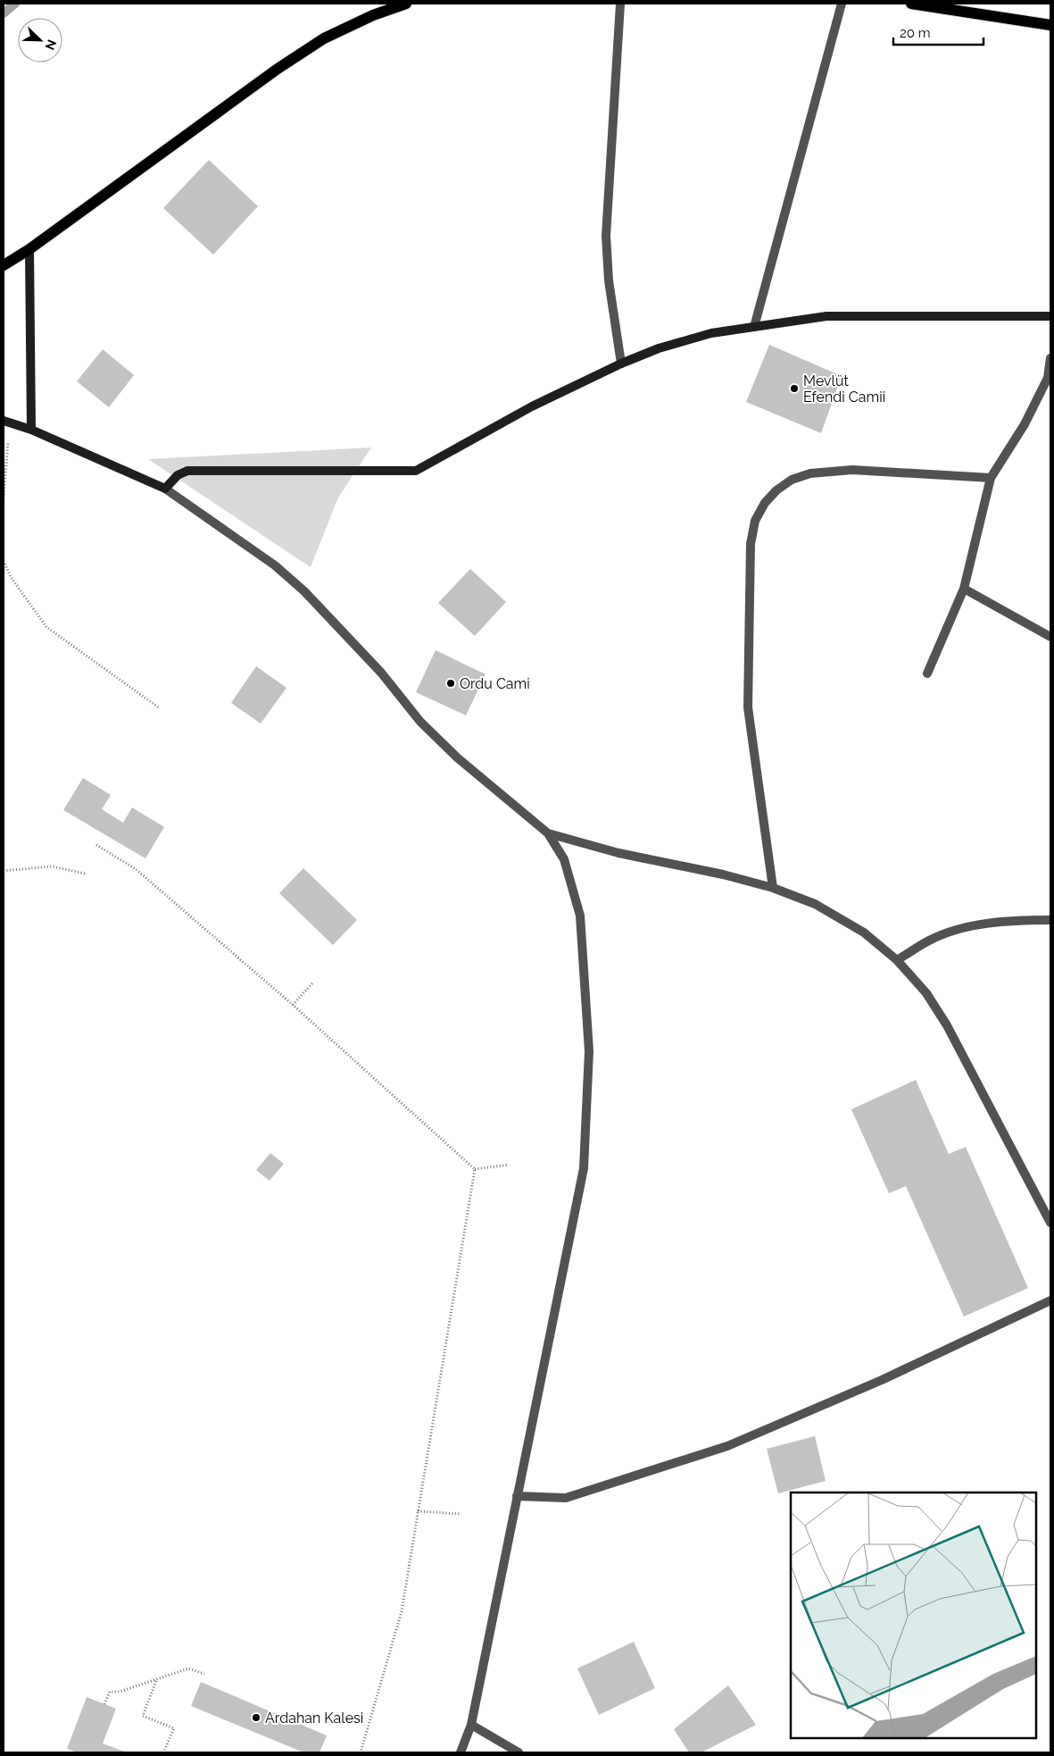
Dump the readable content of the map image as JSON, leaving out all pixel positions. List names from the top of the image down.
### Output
{
  "places": ["Mevlüt Efendi Camii", "Ordu Cami", "Ardahan Kalesi"],
  "scale_bar": "20 m",
  "north": "bottom right"
}
